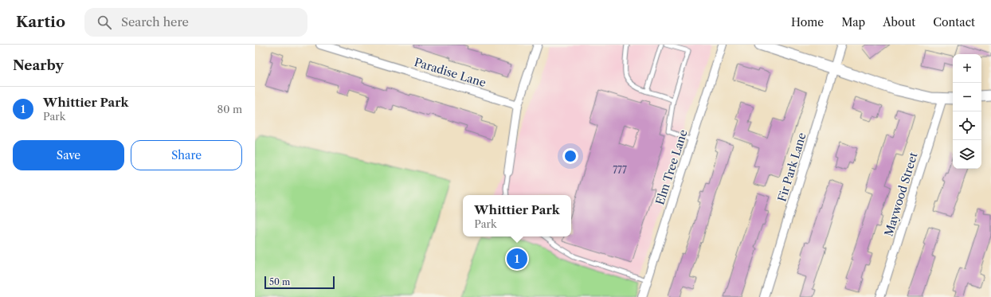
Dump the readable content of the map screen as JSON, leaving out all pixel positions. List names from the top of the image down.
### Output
{
  "streets": {
    "street": [
      "Paradise Lane",
      "Elm Tree Lane",
      "Fir Park Lane",
      "Maywood Street"
    ]
  },
  "house_numbers": ["777"],
  "scale_bar": "50 m",
  "page": {
    "header": "Kartio",
    "search": "Search here",
    "nav": [
      "Home",
      "Map",
      "About",
      "Contact"
    ],
    "heading": "Nearby",
    "map_buttons": ["+", "−"],
    "list": [
      {
        "mark": "1",
        "name": "Whittier Park",
        "note": "Park",
        "value": "80 m"
      }
    ],
    "buttons": ["Save", "Share"],
    "popup": ["Whittier Park", "Park"],
    "pins": "1",
    "scale": "50 m"
  }
}
